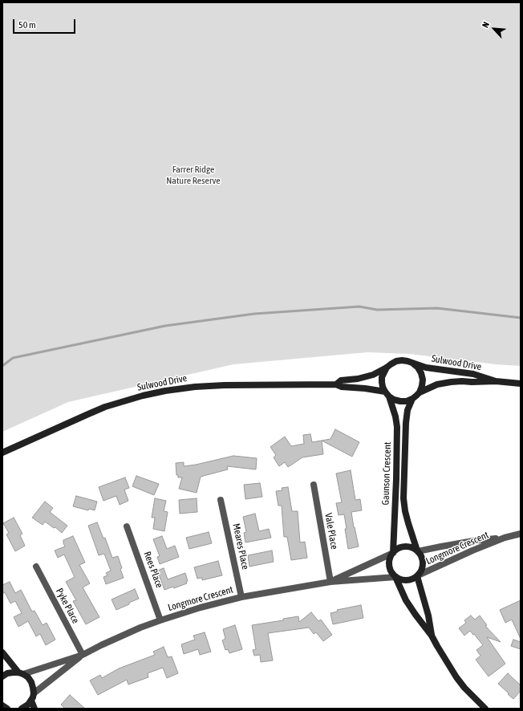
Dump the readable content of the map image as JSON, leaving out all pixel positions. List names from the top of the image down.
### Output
{
  "streets": {
    "main road": ["Sulwood Drive", "Gaunson Crescent"],
    "street": [
      "Vale Place",
      "Meares Place",
      "Longmore Crescent",
      "Rees Place",
      "Pyke Place"
    ]
  },
  "crossings": [
    ["Sulwood Drive", "Gaunson Crescent"],
    ["Gaunson Crescent", "Longmore Crescent"],
    ["Vale Place", "Longmore Crescent"],
    ["Meares Place", "Longmore Crescent"],
    ["Longmore Crescent", "Rees Place"],
    ["Longmore Crescent", "Pyke Place"]
  ],
  "parks": ["Farrer Ridge Nature Reserve"],
  "scale_bar": "50 m",
  "north": "top left"
}
